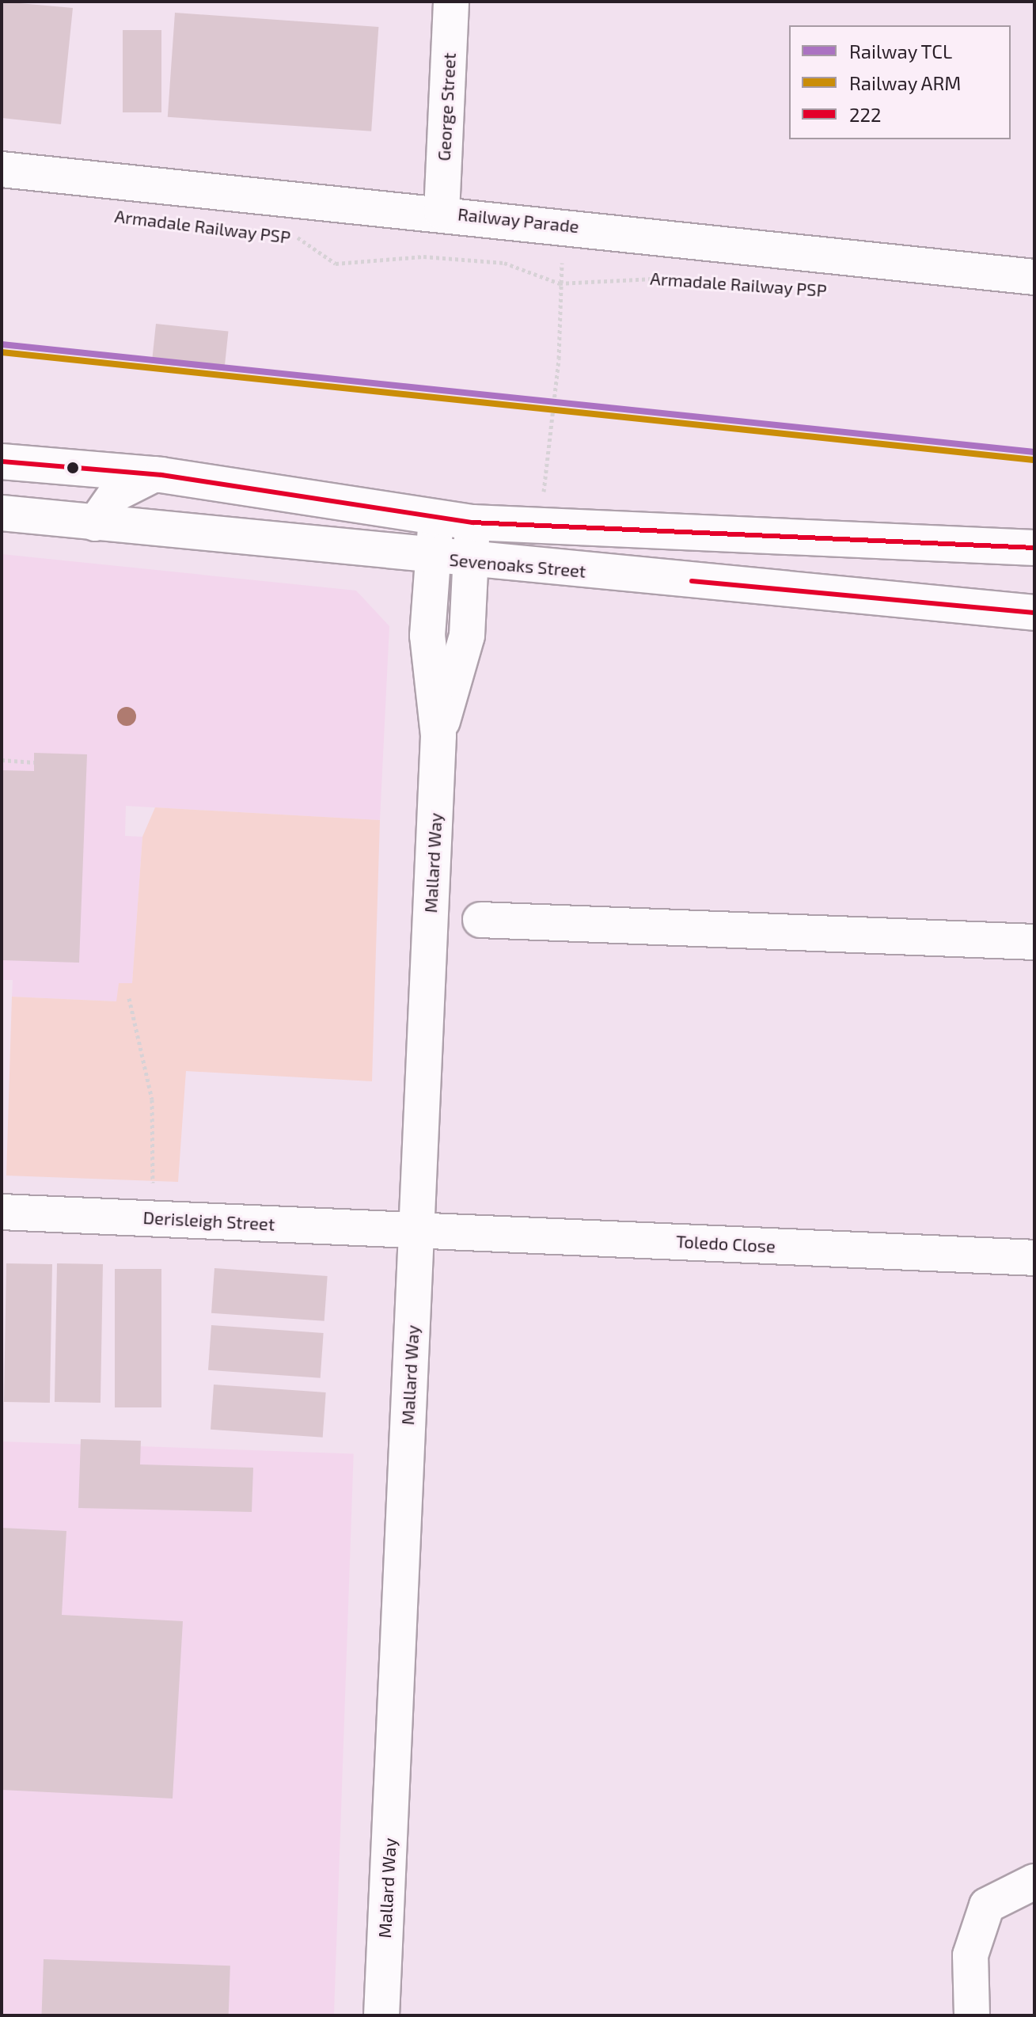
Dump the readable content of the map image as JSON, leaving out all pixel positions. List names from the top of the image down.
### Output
{
  "streets": {
    "street": [
      "George Street",
      "Railway Parade",
      "Sevenoaks Street",
      "Mallard Way",
      "Derisleigh Street",
      "Toledo Close"
    ],
    "path": ["Armadale Railway PSP"]
  },
  "crossings": [
    ["George Street", "Railway Parade"],
    ["Sevenoaks Street", "Mallard Way"],
    ["Mallard Way", "Derisleigh Street"],
    ["Mallard Way", "Toledo Close"],
    ["Derisleigh Street", "Toledo Close"]
  ],
  "lines": ["rail line TCL", "rail line ARM", "transit line 222"],
  "legend": ["Railway TCL", "Railway ARM", "222"]
}
